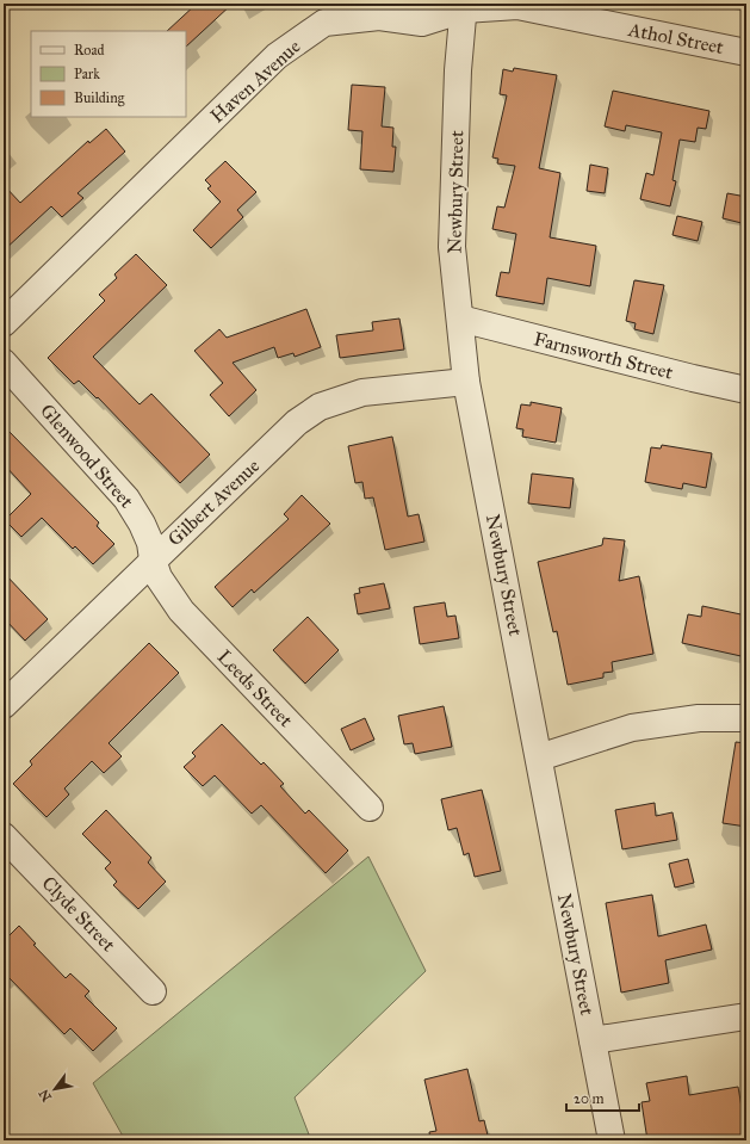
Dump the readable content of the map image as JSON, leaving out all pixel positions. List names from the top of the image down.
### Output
{
  "streets": {
    "street": [
      "Athol Street",
      "Haven Avenue",
      "Newbury Street",
      "Farnsworth Street",
      "Glenwood Street",
      "Gilbert Avenue",
      "Leeds Street",
      "Clyde Street"
    ]
  },
  "crossings": [
    ["Athol Street", "Haven Avenue"],
    ["Athol Street", "Newbury Street"],
    ["Haven Avenue", "Newbury Street"],
    ["Newbury Street", "Farnsworth Street"],
    ["Newbury Street", "Gilbert Avenue"],
    ["Glenwood Street", "Gilbert Avenue"],
    ["Glenwood Street", "Leeds Street"],
    ["Gilbert Avenue", "Leeds Street"]
  ],
  "legend": ["Road", "Park", "Building"],
  "scale_bar": "20 m",
  "north": "bottom left"
}
